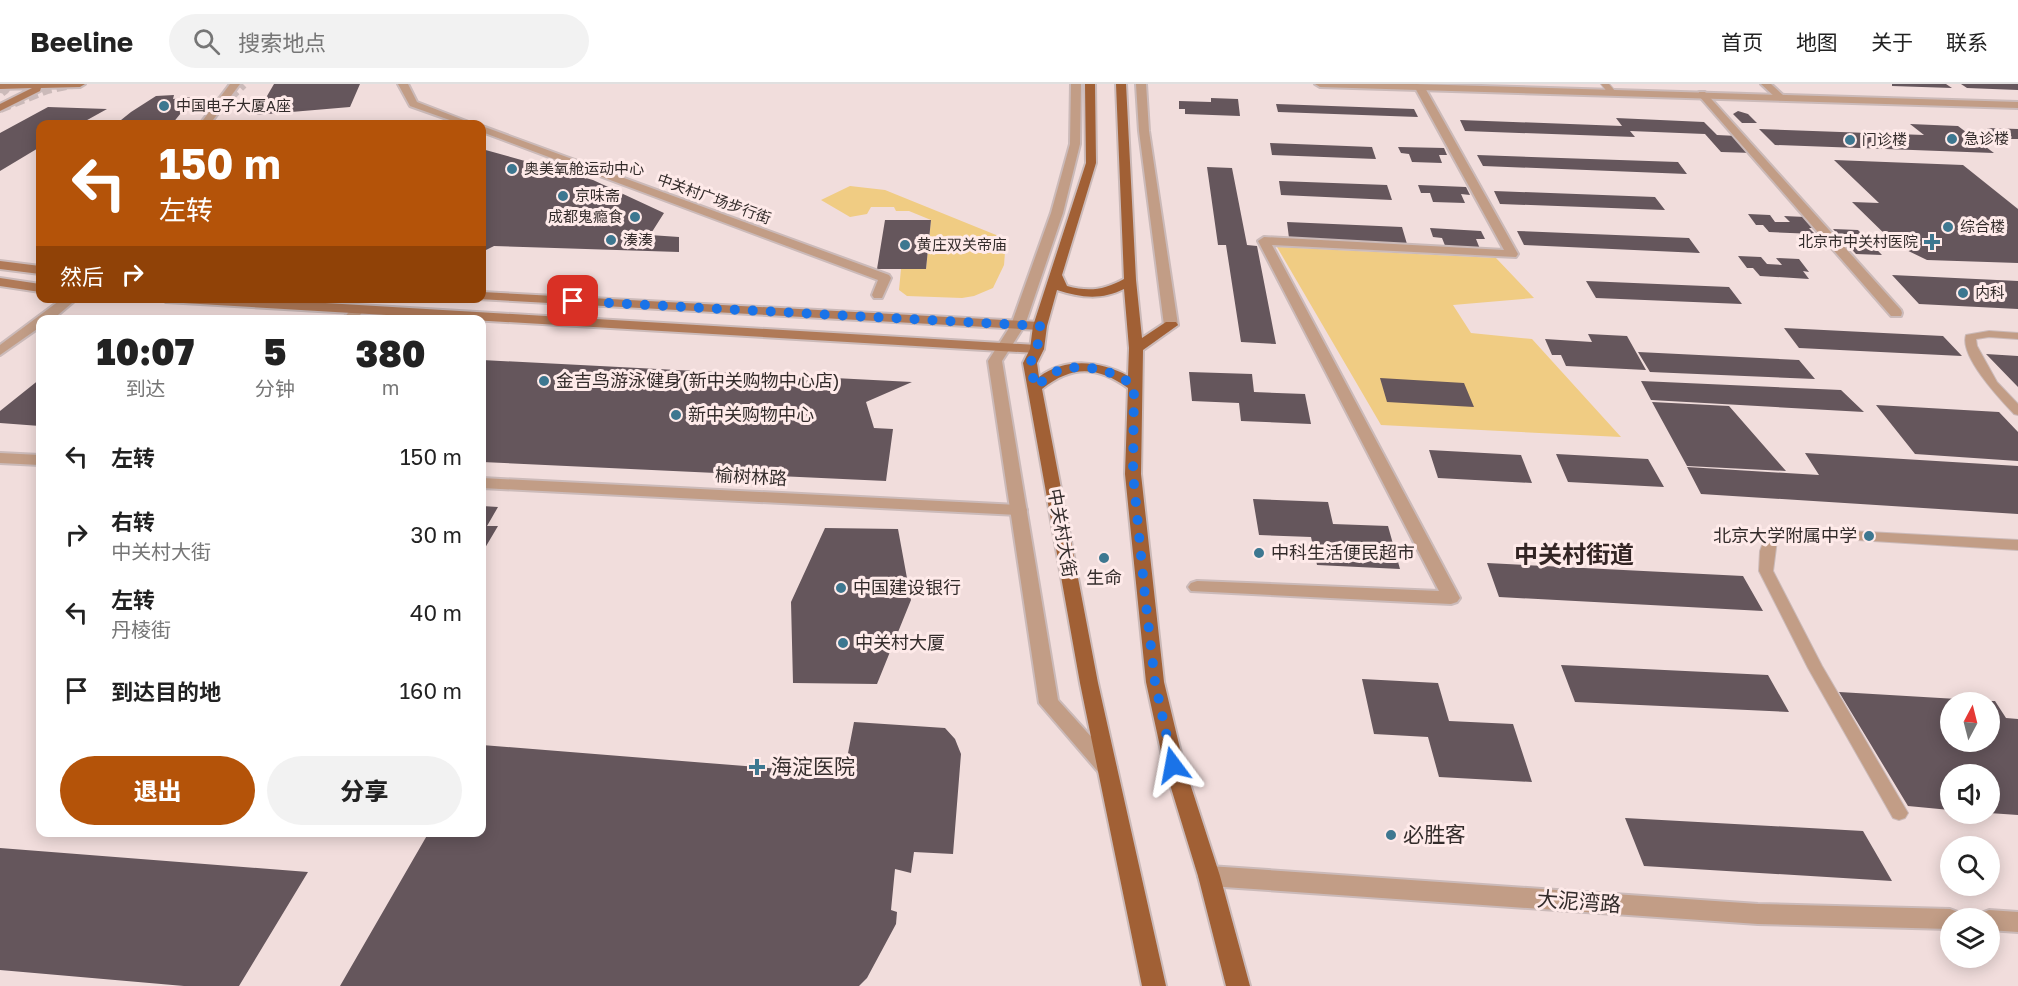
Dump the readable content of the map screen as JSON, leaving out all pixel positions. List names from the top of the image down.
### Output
{
  "streets": {
    "main road": ["中关村大街"],
    "street": ["中关村广场步行街", "榆树林路", "大泥湾路"]
  },
  "districts": ["中关村街道"],
  "places": {
    "other": [
      "中国电子大厦A座",
      "急诊楼",
      "门诊楼",
      "奥美氧舱运动中心",
      "京味斋",
      "成都鬼瘾食",
      "综合楼",
      "湊湊",
      "黄庄双关帝庙",
      "内科",
      "金吉鸟游泳健身(新中关购物中心店)",
      "新中关购物中心",
      "北京大学附属中学",
      "中科生活便民超市",
      "生命",
      "中国建设银行",
      "中关村大厦",
      "必胜客"
    ],
    "health": ["北京市中关村医院", "海淀医院"]
  },
  "north": "top",
  "page": {
    "header": "Beeline",
    "search": "搜索地点",
    "nav": [
      "首页",
      "地图",
      "关于",
      "联系"
    ],
    "turn": ["150 m", "左转"],
    "then": "然后",
    "eta": [
      "10:07",
      "到达",
      "5",
      "分钟",
      "380",
      "m"
    ],
    "list": [
      {
        "name": "左转",
        "value": "150 m"
      },
      {
        "name": "右转",
        "note": "中关村大街",
        "value": "30 m"
      },
      {
        "name": "左转",
        "note": "丹棱街",
        "value": "40 m"
      },
      {
        "name": "到达目的地",
        "value": "160 m"
      }
    ],
    "buttons": ["退出", "分享"]
  }
}
